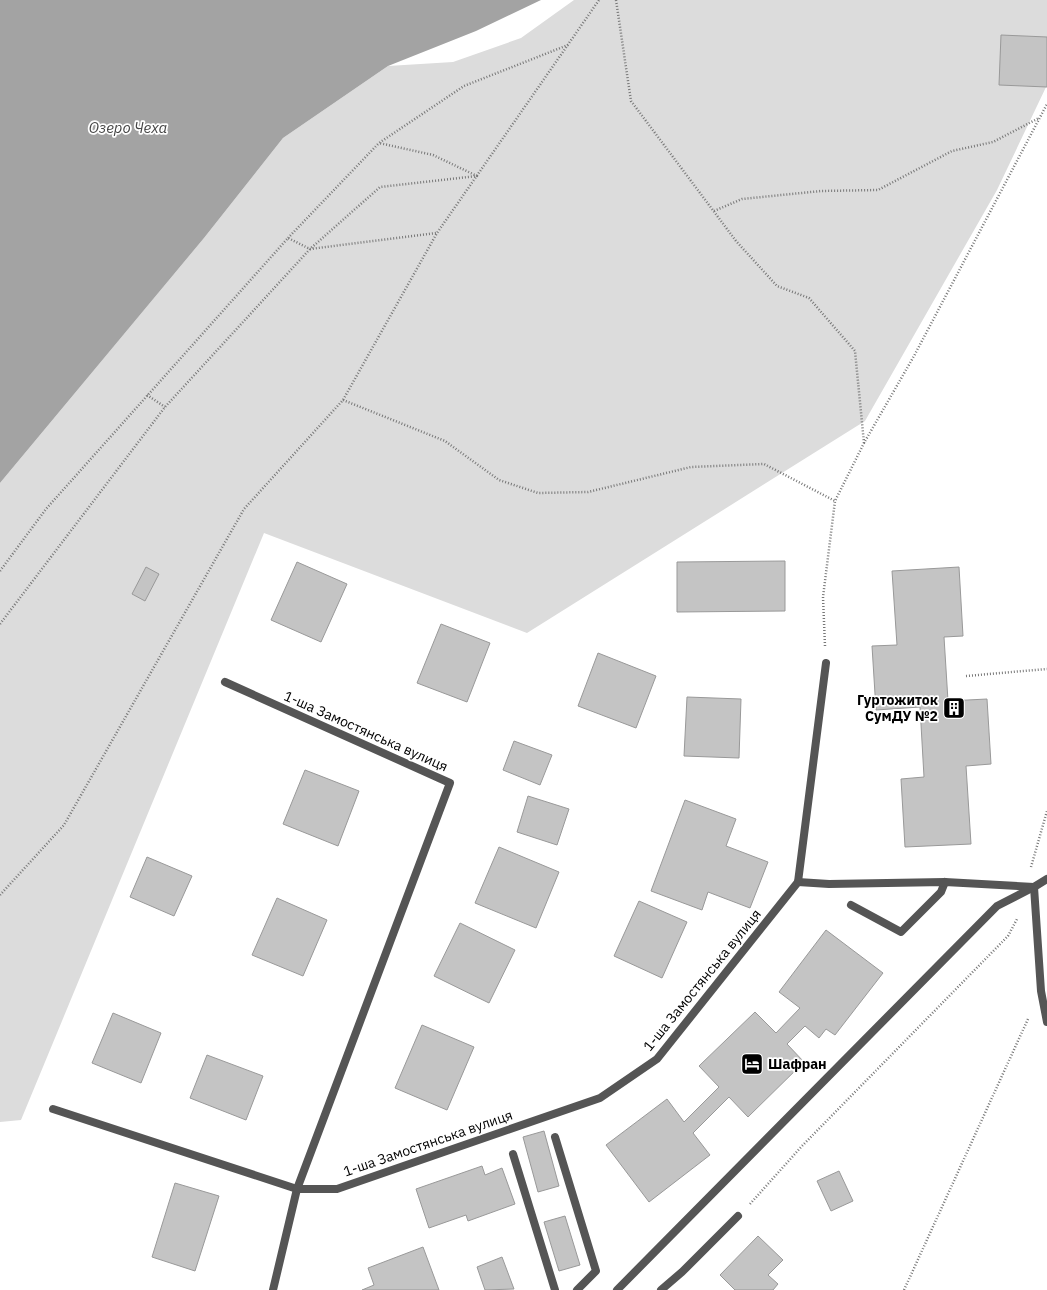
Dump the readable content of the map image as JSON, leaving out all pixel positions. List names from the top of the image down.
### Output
{
  "streets": {
    "street": ["1-ша Замостянська вулиця"]
  },
  "water": ["Озеро Чеха"],
  "places": {
    "building": ["Гуртожиток СумДУ №2"],
    "hotel": ["Шафран"]
  }
}
